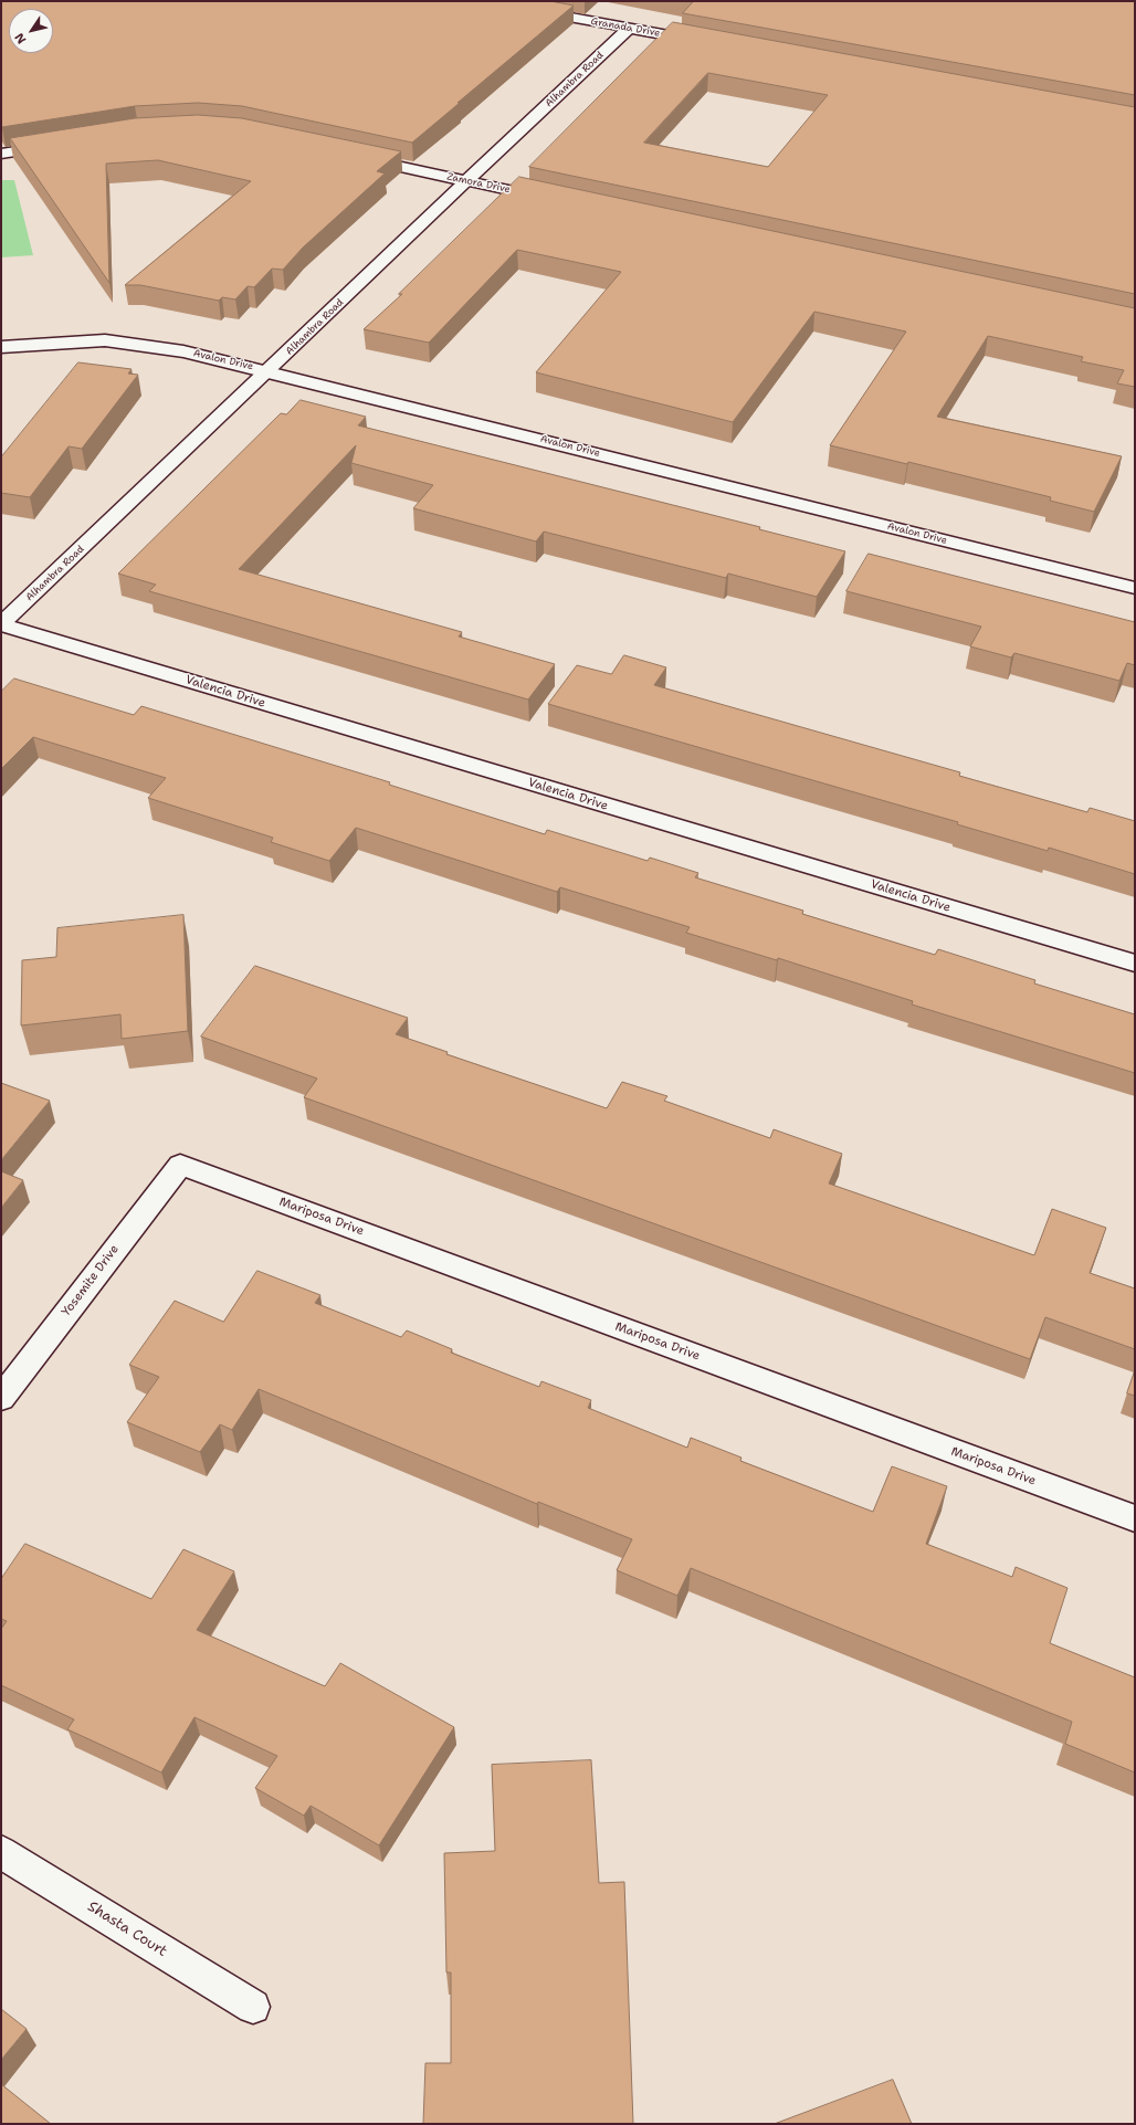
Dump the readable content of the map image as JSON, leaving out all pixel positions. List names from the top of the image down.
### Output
{
  "streets": {
    "street": [
      "Granada Drive",
      "Alhambra Road",
      "Zamora Drive",
      "Avalon Drive",
      "Valencia Drive",
      "Mariposa Drive",
      "Yosemite Drive",
      "Shasta Court"
    ]
  },
  "crossings": [
    ["Granada Drive", "Alhambra Road"],
    ["Alhambra Road", "Zamora Drive"],
    ["Alhambra Road", "Avalon Drive"],
    ["Alhambra Road", "Valencia Drive"],
    ["Mariposa Drive", "Yosemite Drive"]
  ],
  "north": "bottom left"
}
